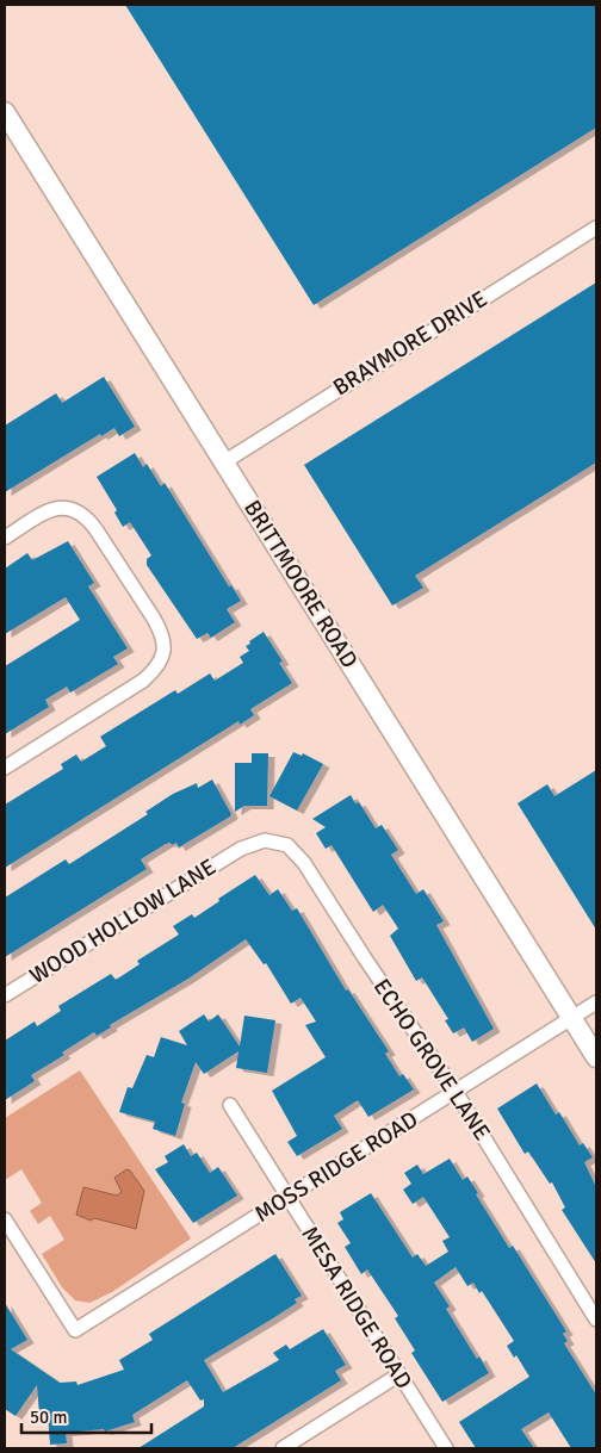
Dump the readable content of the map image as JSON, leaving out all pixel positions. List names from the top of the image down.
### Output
{
  "streets": {
    "main road": ["BRITTMOORE ROAD"],
    "street": [
      "BRAYMORE DRIVE",
      "WOOD HOLLOW LANE",
      "ECHO GROVE LANE",
      "MOSS RIDGE ROAD",
      "MESA RIDGE ROAD"
    ]
  },
  "crossings": [
    ["BRAYMORE DRIVE", "BRITTMOORE ROAD"],
    ["BRITTMOORE ROAD", "MOSS RIDGE ROAD"],
    ["WOOD HOLLOW LANE", "ECHO GROVE LANE"],
    ["ECHO GROVE LANE", "MOSS RIDGE ROAD"],
    ["MOSS RIDGE ROAD", "MESA RIDGE ROAD"]
  ],
  "scale_bar": "50 m"
}
